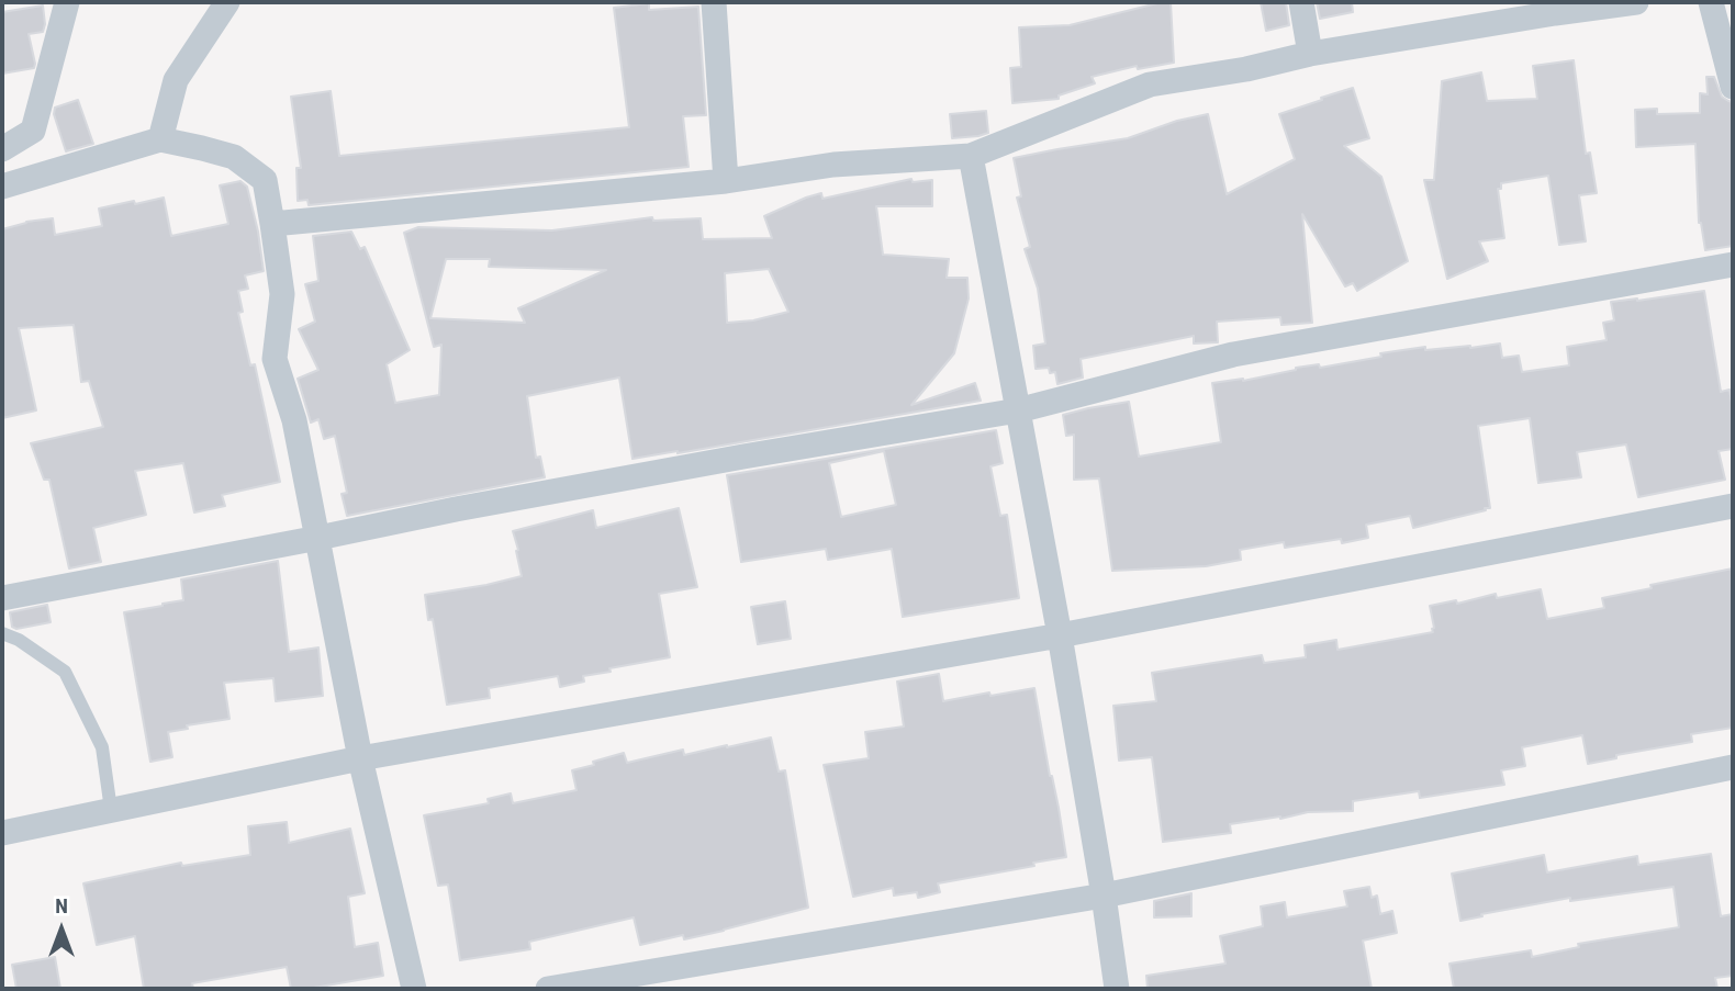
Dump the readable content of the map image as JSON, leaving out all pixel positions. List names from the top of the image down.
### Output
{
  "north": "top"
}
